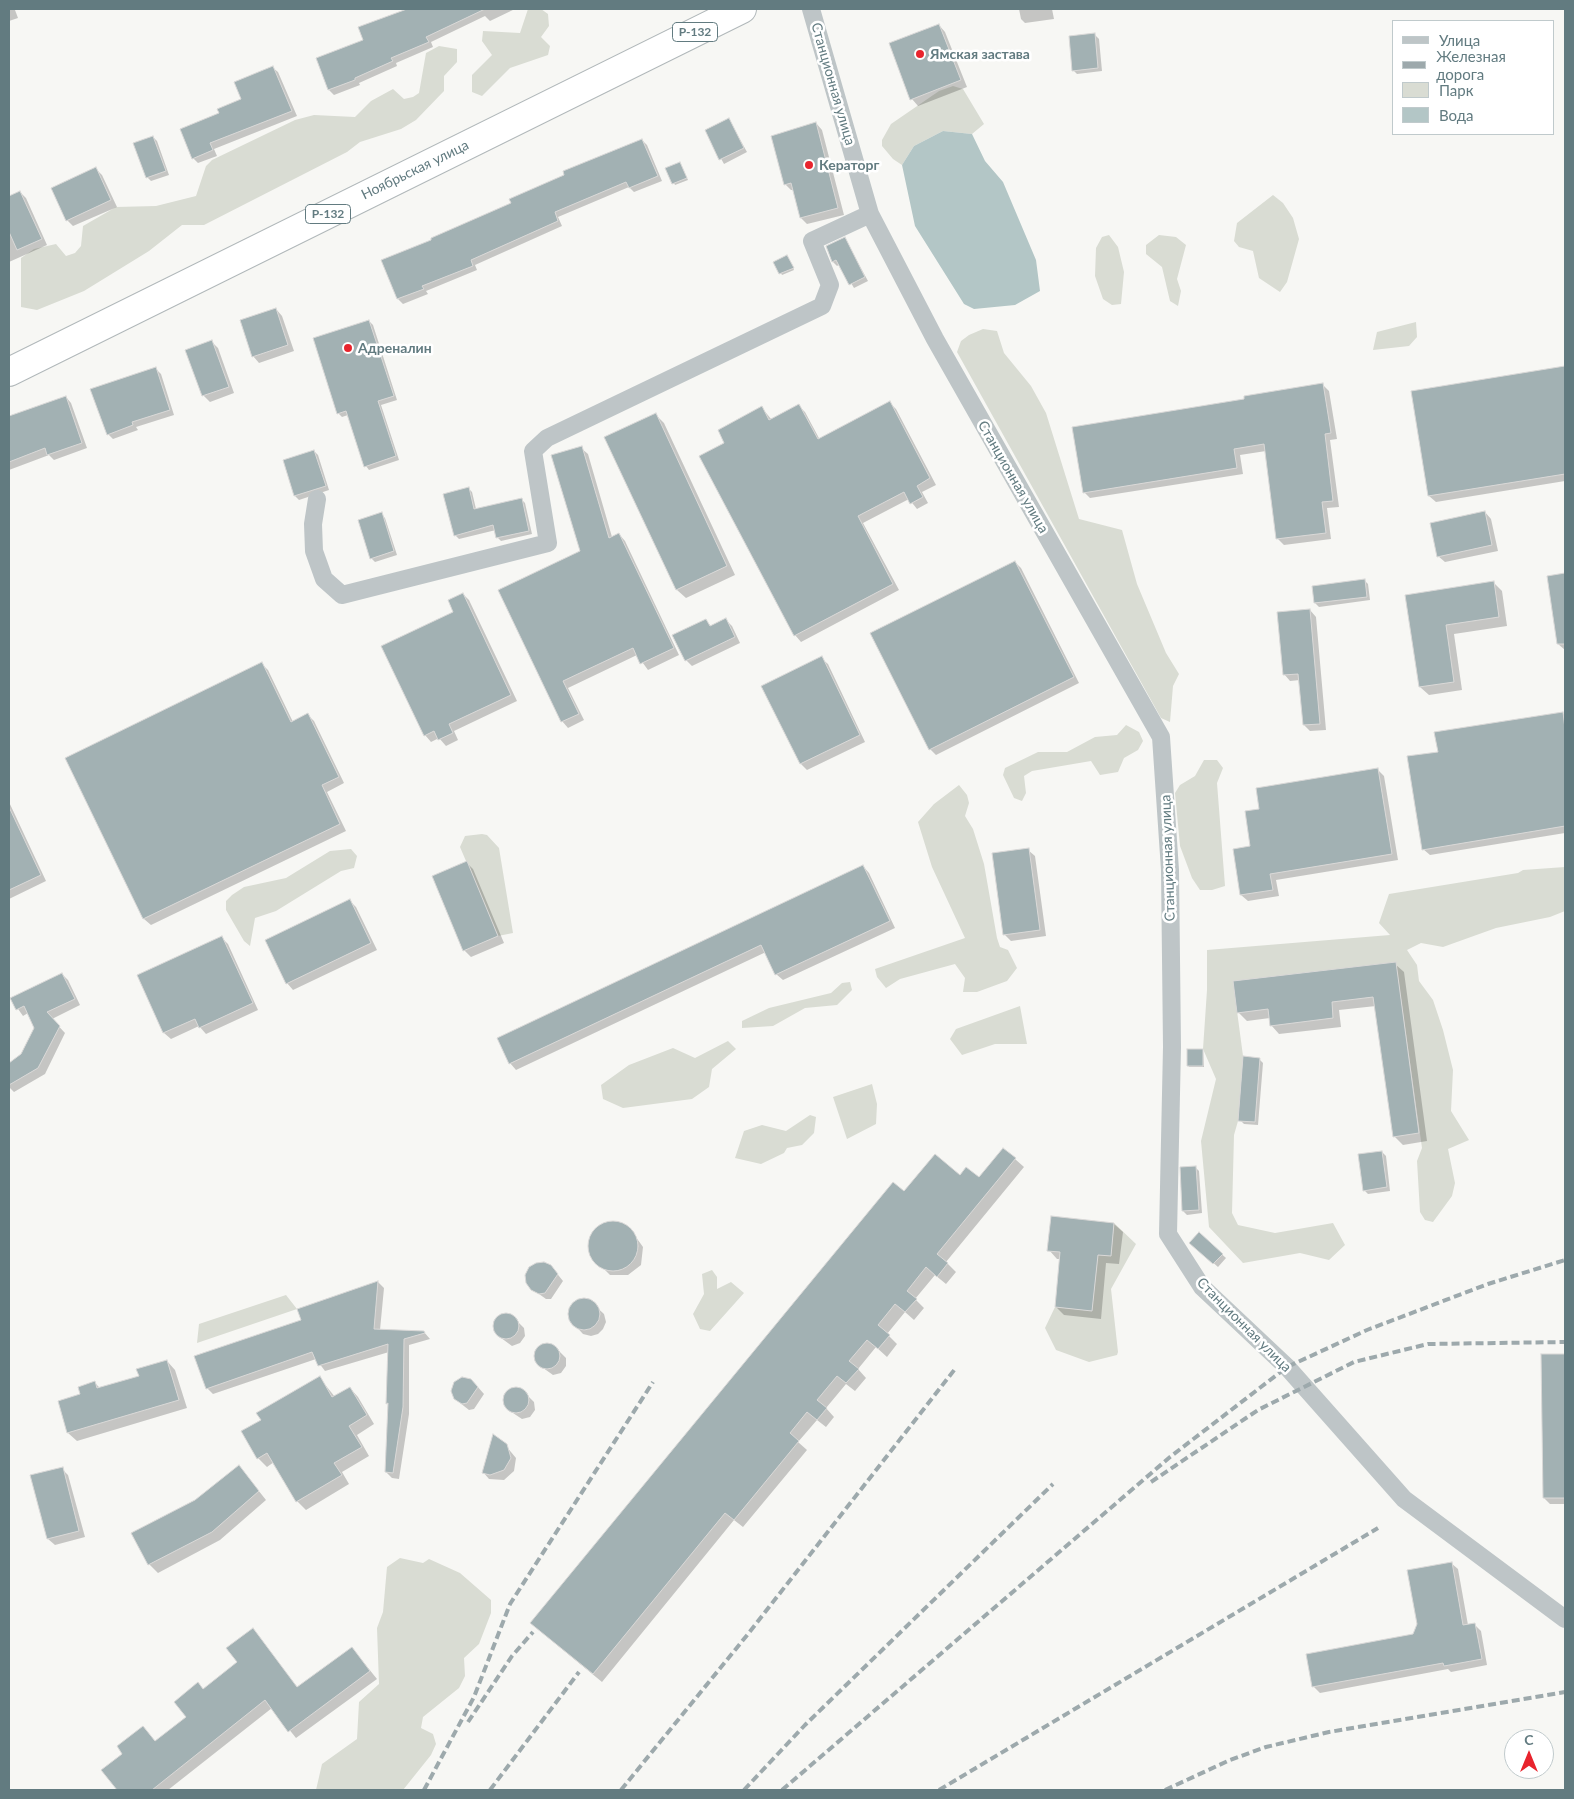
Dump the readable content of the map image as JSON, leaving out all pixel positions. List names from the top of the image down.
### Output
{
  "streets": {
    "highway": ["Р-132", "Ноябрьская улица"],
    "street": ["Станционная улица"]
  },
  "places": ["Ямская застава", "Кераторг", "Адреналин"],
  "legend": [
    "Улица",
    "Железная дорога",
    "Парк",
    "Вода"
  ],
  "north": "top"
}
